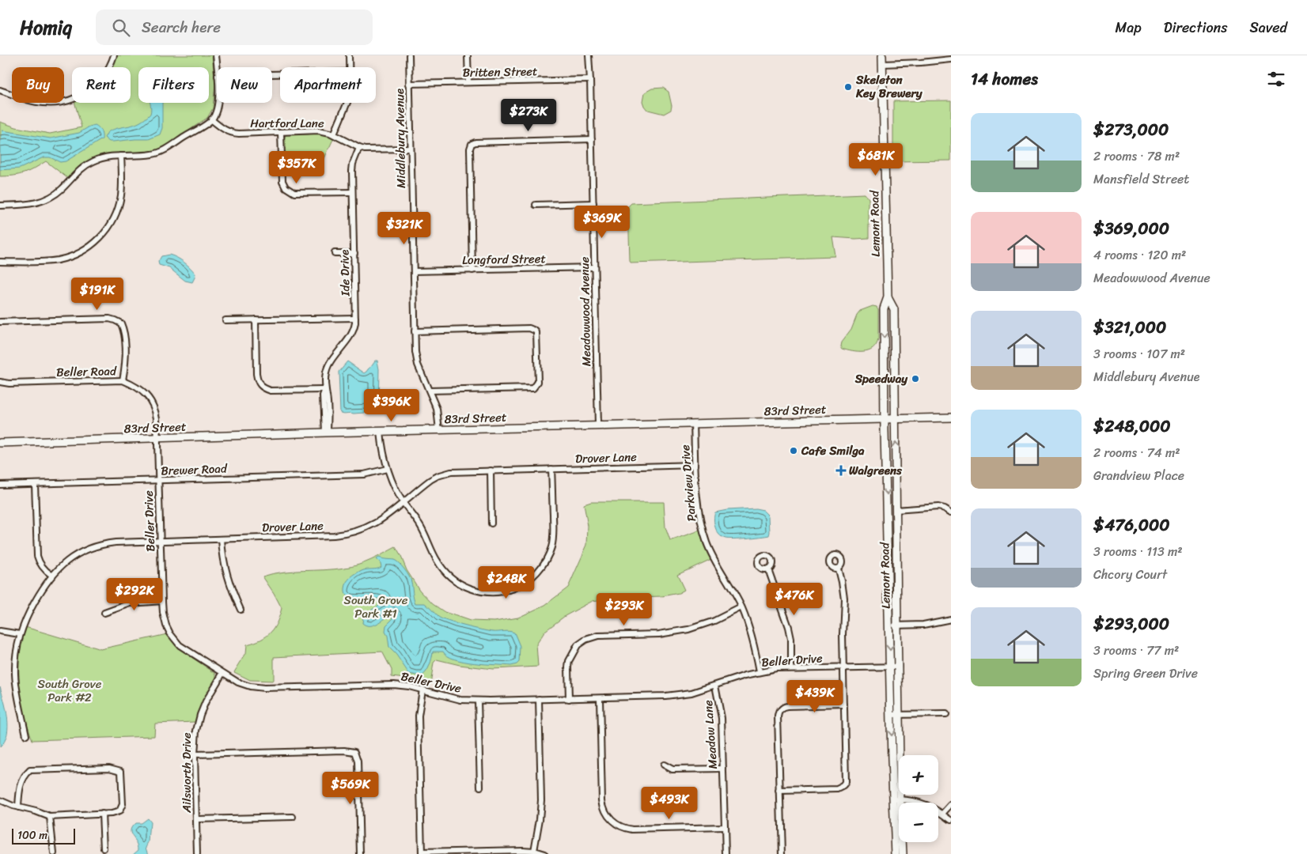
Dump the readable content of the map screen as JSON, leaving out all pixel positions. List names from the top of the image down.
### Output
{
  "streets": {
    "main road": ["Lemont Road", "83rd Street"],
    "street": [
      "Britten Street",
      "Hartford Lane",
      "Middlebury Avenue",
      "Longford Street",
      "Ide Drive",
      "Meadowwood Avenue",
      "Beller Road",
      "Drover Lane",
      "Brewer Road",
      "Parkview Drive",
      "Beller Drive",
      "Meadow Lane",
      "Ailsworth Drive"
    ]
  },
  "crossings": [
    ["Britten Street", "Middlebury Avenue"],
    ["Britten Street", "Meadowwood Avenue"],
    ["Hartford Lane", "Middlebury Avenue"],
    ["Hartford Lane", "Ide Drive"],
    ["Middlebury Avenue", "Longford Street"],
    ["Middlebury Avenue", "83rd Street"],
    ["Lemont Road", "83rd Street"],
    ["Lemont Road", "Beller Drive"],
    ["Longford Street", "Meadowwood Avenue"],
    ["Ide Drive", "83rd Street"],
    ["Meadowwood Avenue", "83rd Street"],
    ["Beller Road", "83rd Street"],
    ["Beller Road", "Beller Drive"],
    ["83rd Street", "Parkview Drive"],
    ["83rd Street", "Beller Drive"],
    ["Drover Lane", "Parkview Drive"],
    ["Drover Lane", "Beller Drive"],
    ["Brewer Road", "Beller Drive"],
    ["Parkview Drive", "Beller Drive"],
    ["Beller Drive", "Meadow Lane"],
    ["Beller Drive", "Ailsworth Drive"]
  ],
  "parks": ["South Grove Park #1", "South Grove Park #2"],
  "places": {
    "other": ["Skeleton Key Brewery", "Speedway", "Cafe Smilga"],
    "health": ["Walgreens"]
  },
  "scale_bar": "100 m",
  "page": {
    "header": "Homiq",
    "search": "Search here",
    "nav": ["Map", "Directions", "Saved"],
    "heading": "14 homes",
    "chip": [
      "Buy",
      "Rent",
      "Filters",
      "New",
      "Apartment"
    ],
    "price": [
      "$273K",
      "$681K",
      "$357K",
      "$369K",
      "$321K",
      "$191K",
      "$396K",
      "$248K",
      "$292K",
      "$476K",
      "$293K",
      "$439K",
      "$569K",
      "$493K"
    ],
    "list": [
      {
        "name": "$273,000",
        "note": "2 rooms · 78 m² · Mansfield Street"
      },
      {
        "name": "$369,000",
        "note": "4 rooms · 120 m² · Meadowwood Avenue"
      },
      {
        "name": "$321,000",
        "note": "3 rooms · 107 m² · Middlebury Avenue"
      },
      {
        "name": "$248,000",
        "note": "2 rooms · 74 m² · Grandview Place"
      },
      {
        "name": "$476,000",
        "note": "3 rooms · 113 m² · Chcory Court"
      },
      {
        "name": "$293,000",
        "note": "3 rooms · 77 m² · Spring Green Drive"
      }
    ],
    "map_buttons": ["+", "−"],
    "scale": "100 m"
  }
}
